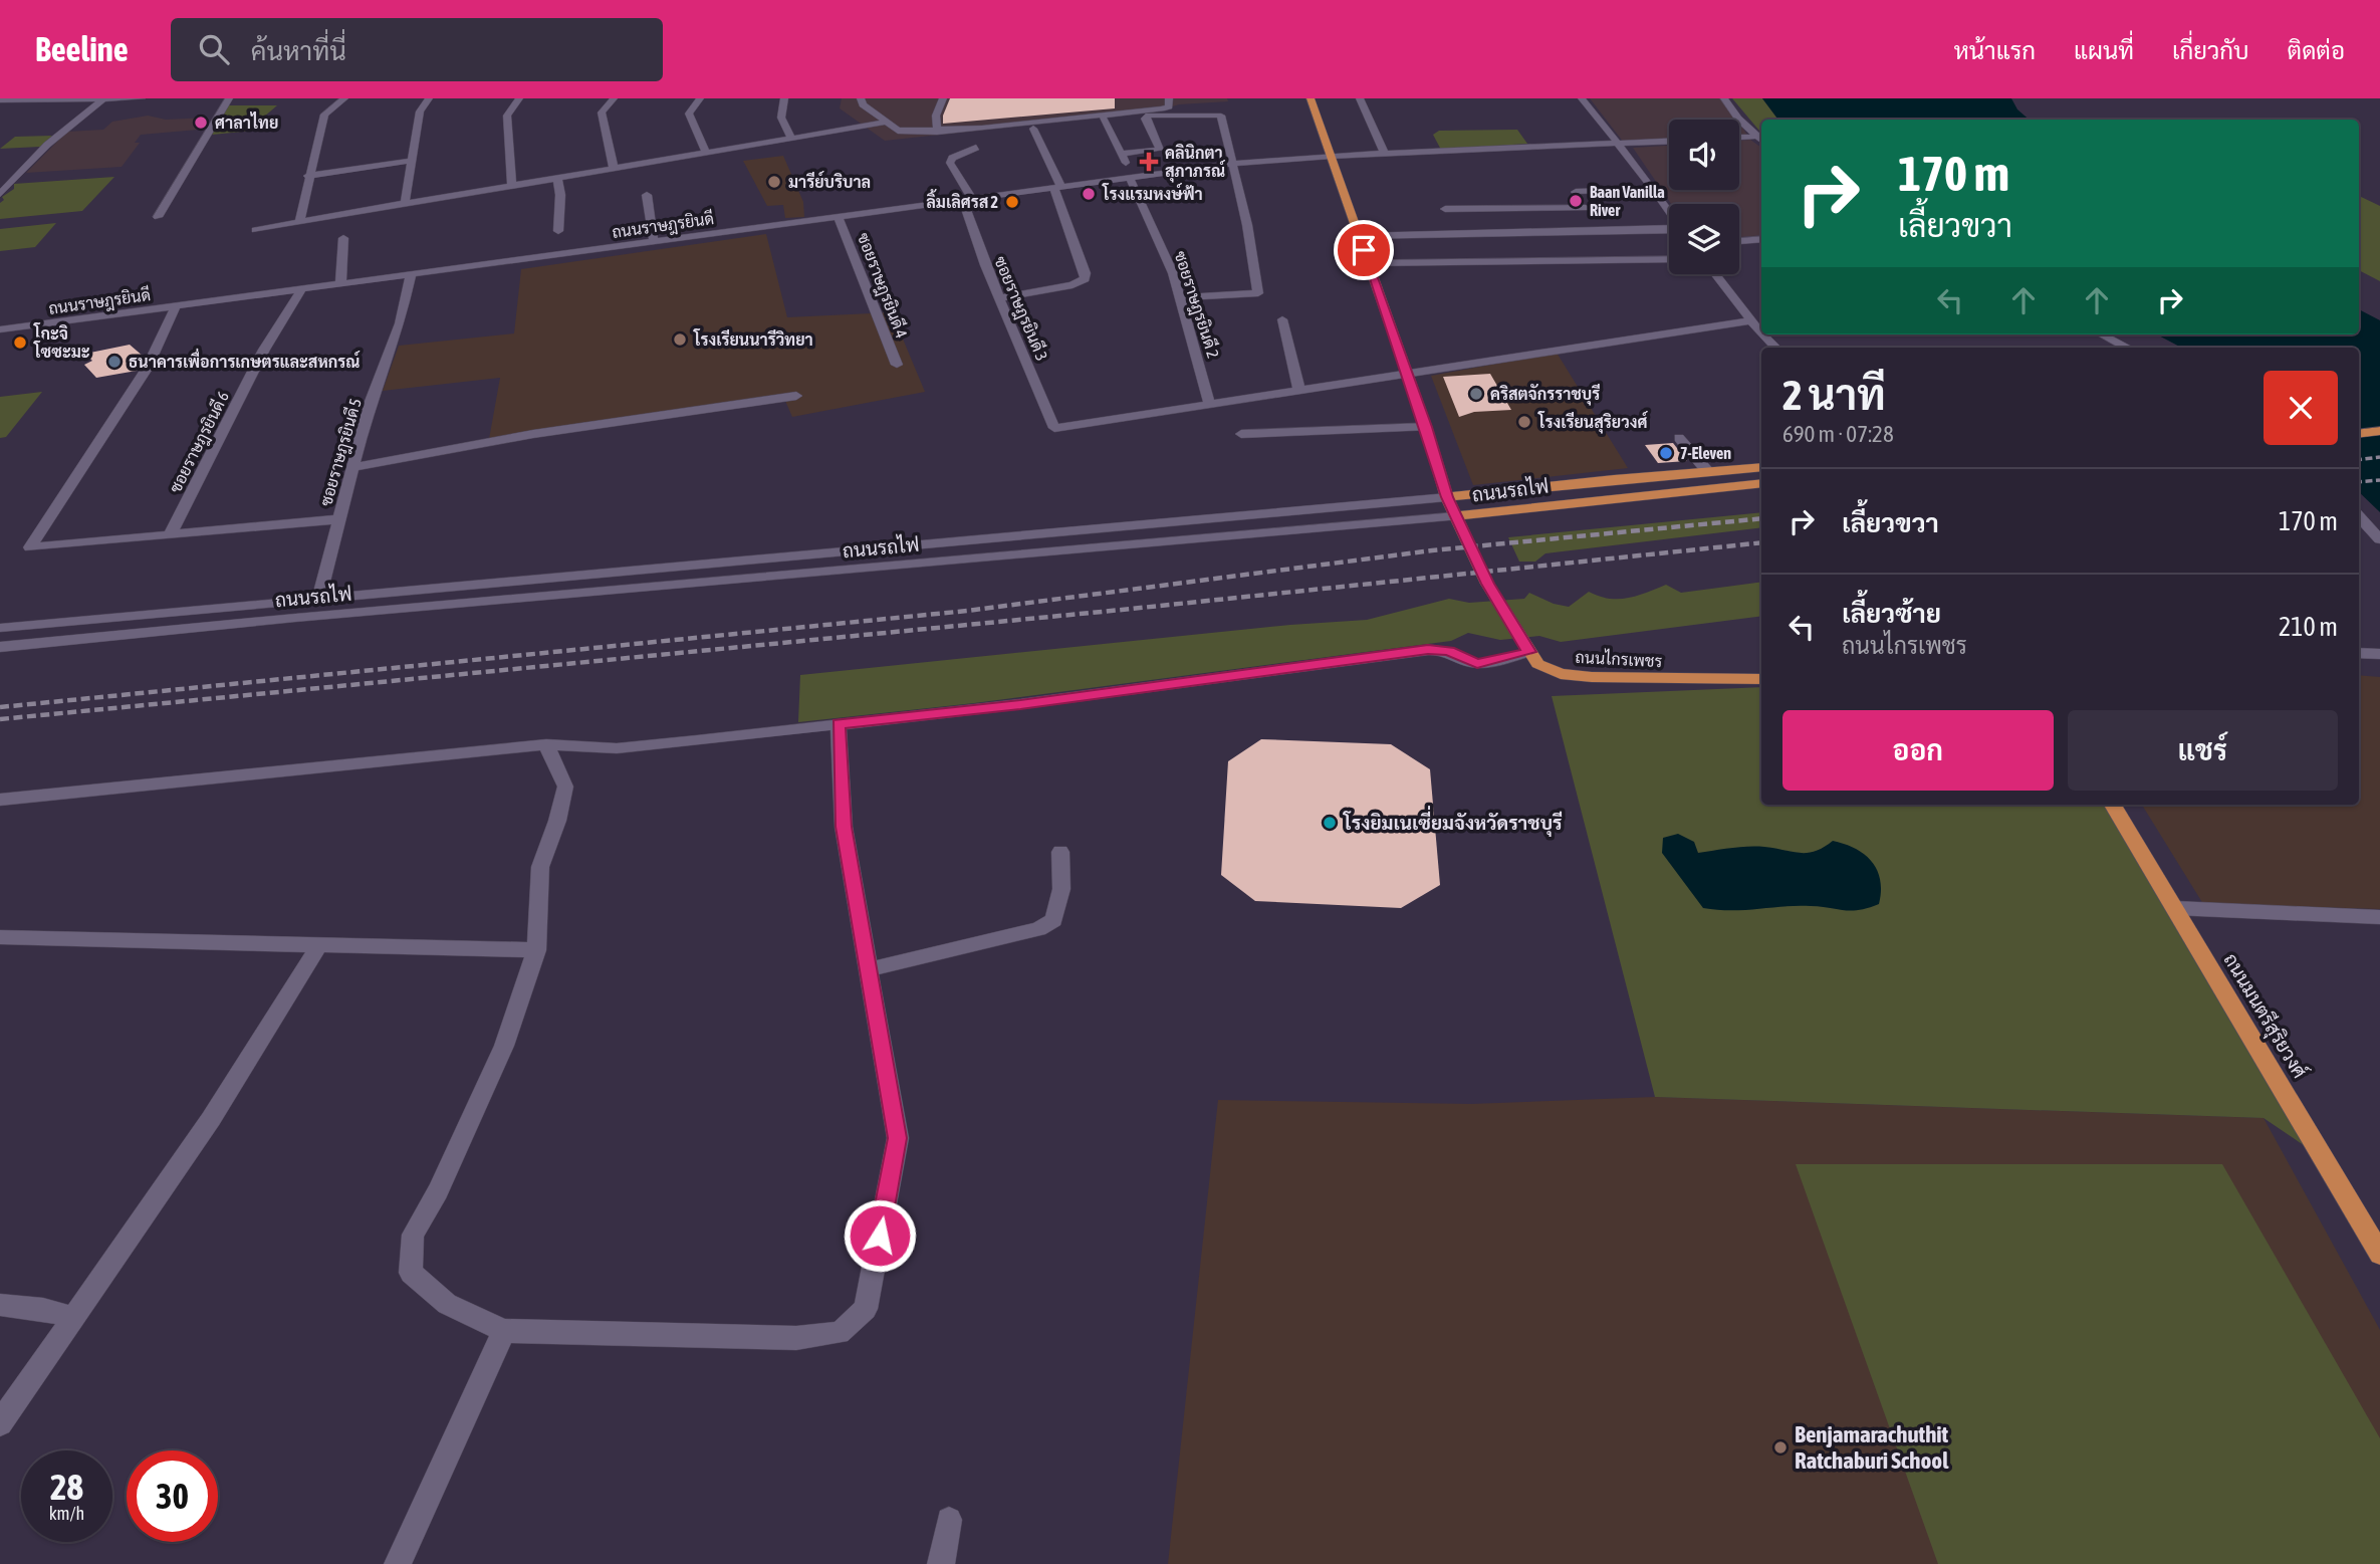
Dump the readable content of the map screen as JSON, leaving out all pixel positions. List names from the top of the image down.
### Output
{
  "streets": {
    "main road": ["ถนนรถไฟ", "ถนนไกรเพชร", "ถนนมนตรีสุริยวงศ์"],
    "street": [
      "ถนนราษฎรยินดี",
      "ซอยราษฎรยินดี 4",
      "ซอยราษฎรยินดี 2",
      "ซอยราษฎรยินดี 3",
      "ซอยราษฎรยินดี 6",
      "ซอยราษฎรยินดี 5"
    ]
  },
  "crossings": [
    ["ถนนราษฎรยินดี", "ซอยราษฎรยินดี 4"],
    ["ถนนราษฎรยินดี", "ซอยราษฎรยินดี 2"],
    ["ถนนราษฎรยินดี", "ซอยราษฎรยินดี 3"],
    ["ถนนราษฎรยินดี", "ซอยราษฎรยินดี 6"],
    ["ถนนราษฎรยินดี", "ซอยราษฎรยินดี 5"],
    ["ถนนราษฎรยินดี", "ถนนไกรเพชร"],
    ["ซอยราษฎรยินดี 2", "ซอยราษฎรยินดี 3"],
    ["ซอยราษฎรยินดี 5", "ถนนรถไฟ"],
    ["ถนนรถไฟ", "ถนนไกรเพชร"]
  ],
  "places": {
    "other": [
      "ศาลาไทย",
      "มารีย์บริบาล",
      "โรงแรมหงษ์ฟ้า",
      "Baan Vanilla River",
      "ลิ้มเลิศรส 2",
      "โรงเรียนนารีวิทยา",
      "โกะจิ โซซะมะ",
      "ธนาคารเพื่อการเกษตรและสหกรณ์",
      "คริสตจักรราชบุรี",
      "โรงเรียนสุริยวงศ์",
      "7-Eleven",
      "โรงยิมเนเซี่ยมจังหวัดราชบุรี",
      "Benjamarachuthit Ratchaburi School"
    ],
    "health": ["คลินิกตา สุภาภรณ์"]
  },
  "page": {
    "header": "Beeline",
    "search": "ค้นหาที่นี่",
    "nav": [
      "หน้าแรก",
      "แผนที่",
      "เกี่ยวกับ",
      "ติดต่อ"
    ],
    "turn": ["170 m", "เลี้ยวขวา"],
    "heading": ["2 นาที", "690 m · 07:28"],
    "list": [
      {
        "name": "เลี้ยวขวา",
        "value": "170 m"
      },
      {
        "name": "เลี้ยวซ้าย",
        "note": "ถนนไกรเพชร",
        "value": "210 m"
      }
    ],
    "buttons": ["ออก", "แชร์"],
    "speed": "28 km/h",
    "limit": "30"
  }
}
